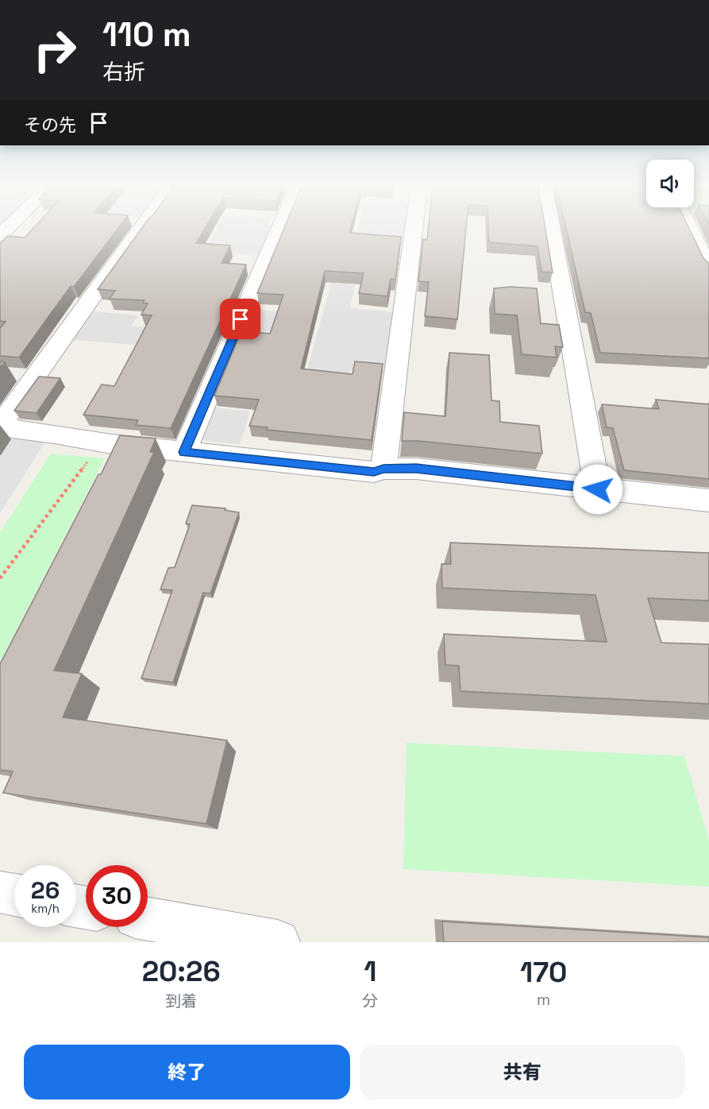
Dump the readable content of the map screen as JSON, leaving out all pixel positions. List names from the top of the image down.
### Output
{
  "page": {
    "turn": ["110 m", "右折"],
    "then": "その先",
    "speed": "26 km/h",
    "limit": "30",
    "eta": [
      "20:26",
      "到着",
      "1",
      "分",
      "170",
      "m"
    ],
    "buttons": ["終了", "共有"]
  }
}
